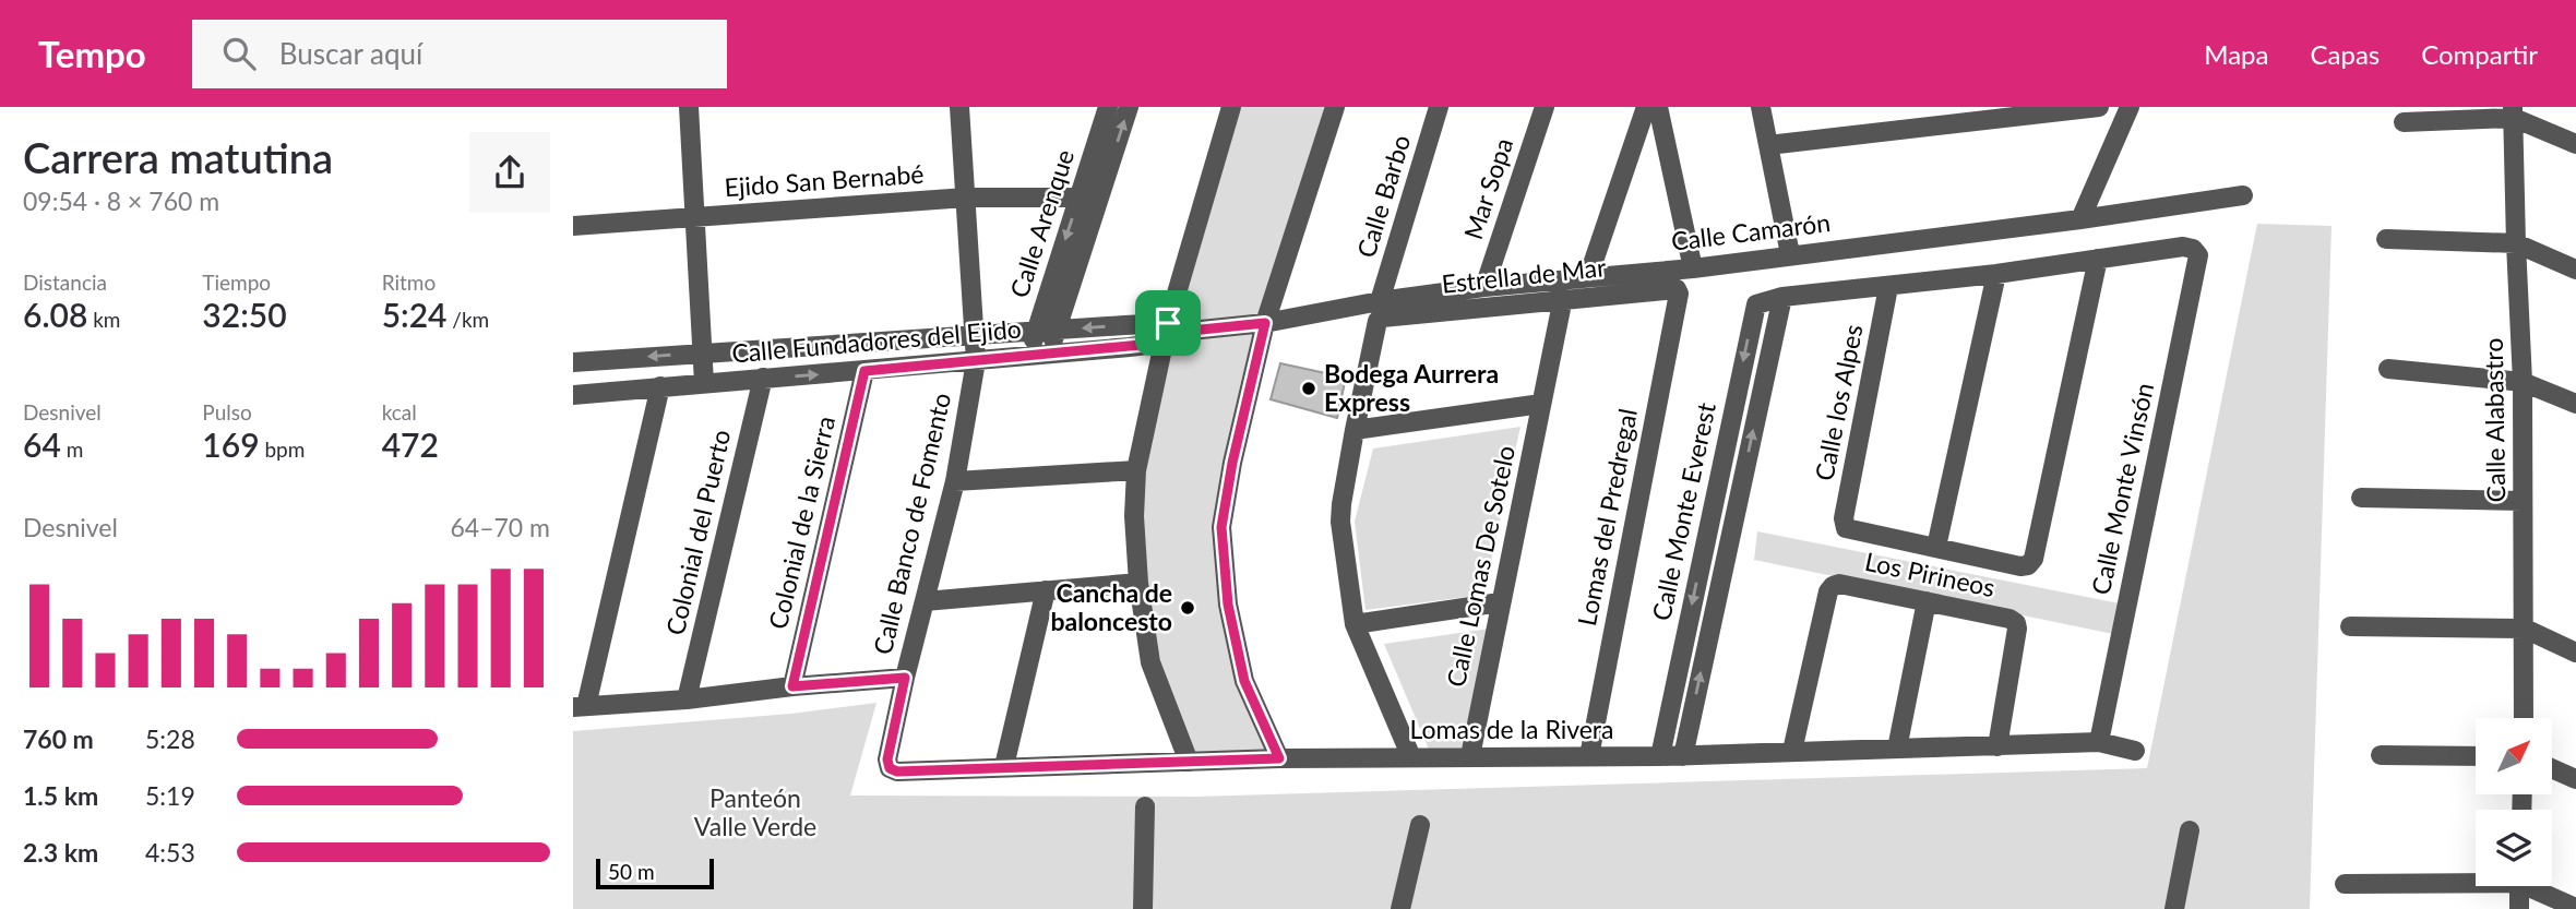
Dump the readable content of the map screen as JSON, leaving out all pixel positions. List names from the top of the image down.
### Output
{
  "streets": {
    "street": [
      "Ejido San Bernabé",
      "Mar Sopa",
      "Calle Barbo",
      "Calle Arenque",
      "Calle Camarón",
      "Estrella de Mar",
      "Calle Fundadores del Ejido",
      "Calle los Alpes",
      "Calle Alabastro",
      "Calle Monte Vinsón",
      "Calle Monte Everest",
      "Lomas del Predregal",
      "Colonial de la Sierra",
      "Calle Banco de Fomento",
      "Colonial del Puerto",
      "Calle Lomas De Sotelo",
      "Los Pirineos",
      "Lomas de la Rivera"
    ]
  },
  "crossings": [
    ["Ejido San Bernabé", "Calle Arenque"],
    ["Ejido San Bernabé", "Calle Banco de Fomento"],
    ["Mar Sopa", "Calle Camarón"],
    ["Calle Barbo", "Calle Camarón"],
    ["Calle Barbo", "Estrella de Mar"],
    ["Calle Barbo", "Lomas de la Rivera"],
    ["Calle Arenque", "Calle Fundadores del Ejido"],
    ["Calle Camarón", "Estrella de Mar"],
    ["Calle Camarón", "Calle Fundadores del Ejido"],
    ["Estrella de Mar", "Lomas del Predregal"],
    ["Estrella de Mar", "Calle Lomas De Sotelo"],
    ["Calle Fundadores del Ejido", "Colonial de la Sierra"],
    ["Calle Fundadores del Ejido", "Calle Banco de Fomento"],
    ["Calle Fundadores del Ejido", "Colonial del Puerto"],
    ["Calle los Alpes", "Calle Monte Everest"],
    ["Calle Monte Vinsón", "Calle Monte Everest"],
    ["Calle Monte Vinsón", "Lomas de la Rivera"],
    ["Calle Monte Everest", "Lomas de la Rivera"],
    ["Lomas del Predregal", "Lomas de la Rivera"],
    ["Calle Banco de Fomento", "Lomas de la Rivera"],
    ["Calle Lomas De Sotelo", "Lomas de la Rivera"],
    ["Los Pirineos", "Lomas de la Rivera"]
  ],
  "parks": ["Panteón Valle Verde"],
  "places": ["Bodega Aurrera Express", "Cancha de baloncesto"],
  "scale_bar": "50 m",
  "north": "top right",
  "page": {
    "header": "Tempo",
    "search": "Buscar aquí",
    "nav": ["Mapa", "Capas", "Compartir"],
    "heading": ["Carrera matutina", "09:54 · 8 × 760 m"],
    "stats": [
      ["Distancia", "6.08 km"],
      ["Tiempo", "32:50"],
      ["Ritmo", "5:24 /km"],
      ["Desnivel", "64 m"],
      ["Pulso", "169 bpm"],
      ["kcal", "472"]
    ],
    "chart": ["Desnivel", "64–70 m"],
    "list": [
      {
        "name": "760 m",
        "note": "5:28"
      },
      {
        "name": "1.5 km",
        "note": "5:19"
      },
      {
        "name": "2.3 km",
        "note": "4:53"
      }
    ],
    "scale": "50 m"
  }
}
